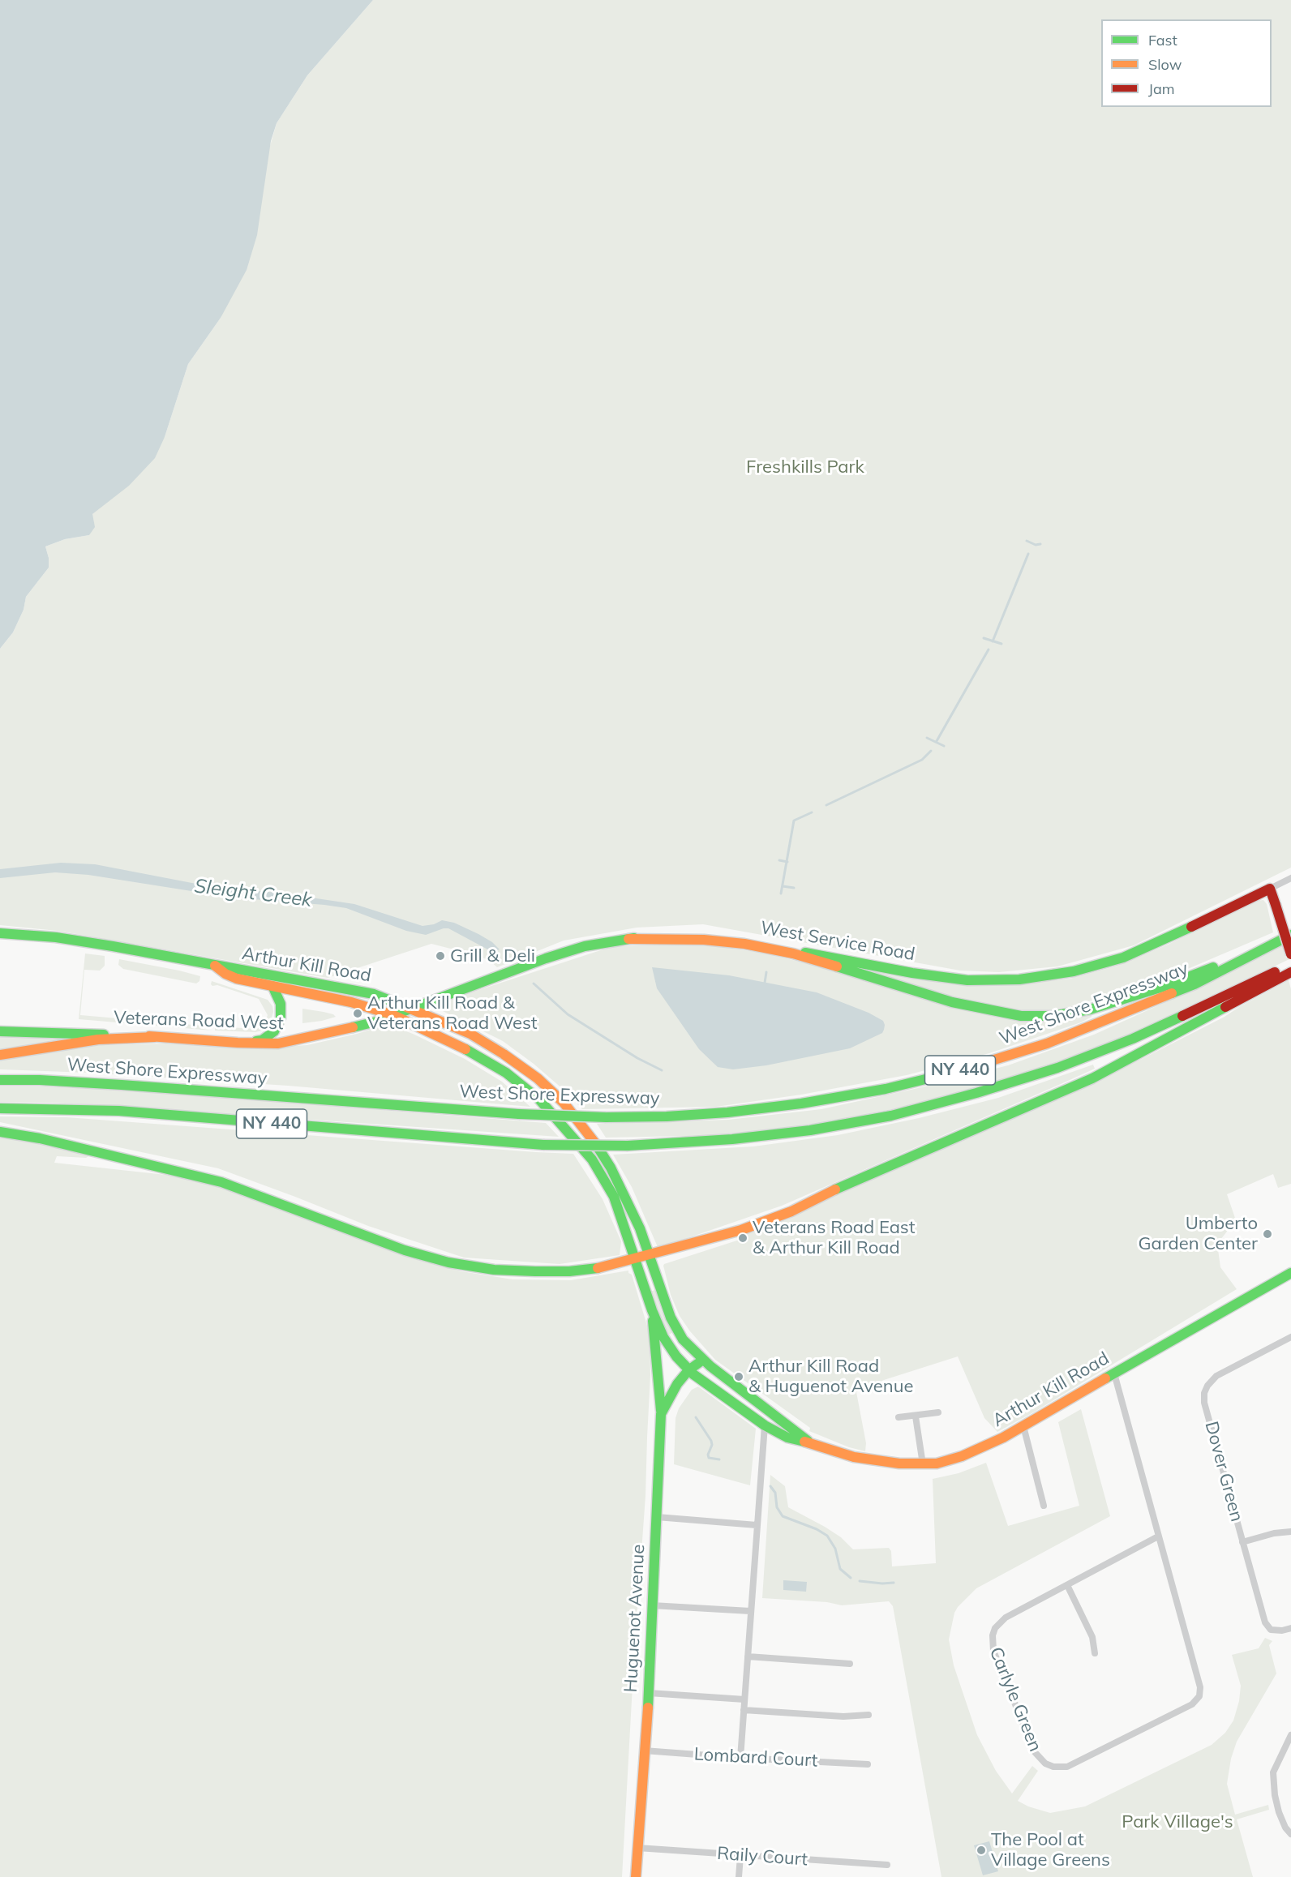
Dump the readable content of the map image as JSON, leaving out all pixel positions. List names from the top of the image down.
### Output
{
  "streets": {
    "main road": [
      "West Service Road",
      "Arthur Kill Road",
      "West Shore Expressway",
      "Veterans Road West",
      "NY 440",
      "Huguenot Avenue"
    ],
    "street": [
      "Dover Green",
      "Carlyle Green",
      "Lombard Court",
      "Raily Court"
    ]
  },
  "crossings": [
    ["West Service Road", "Arthur Kill Road"],
    ["West Service Road", "Veterans Road West"],
    ["Arthur Kill Road", "Veterans Road West"],
    ["Arthur Kill Road", "Huguenot Avenue"],
    ["Arthur Kill Road", "Carlyle Green"],
    ["Huguenot Avenue", "Lombard Court"],
    ["Huguenot Avenue", "Raily Court"]
  ],
  "water": ["Sleight Creek"],
  "parks": ["Freshkills Park", "Park Village's"],
  "places": [
    "Grill & Deli",
    "Arthur Kill Road & Veterans Road West",
    "Umberto Garden Center",
    "Veterans Road East & Arthur Kill Road",
    "Arthur Kill Road & Huguenot Avenue",
    "The Pool at Village Greens"
  ],
  "legend": ["Fast", "Slow", "Jam"]
}
